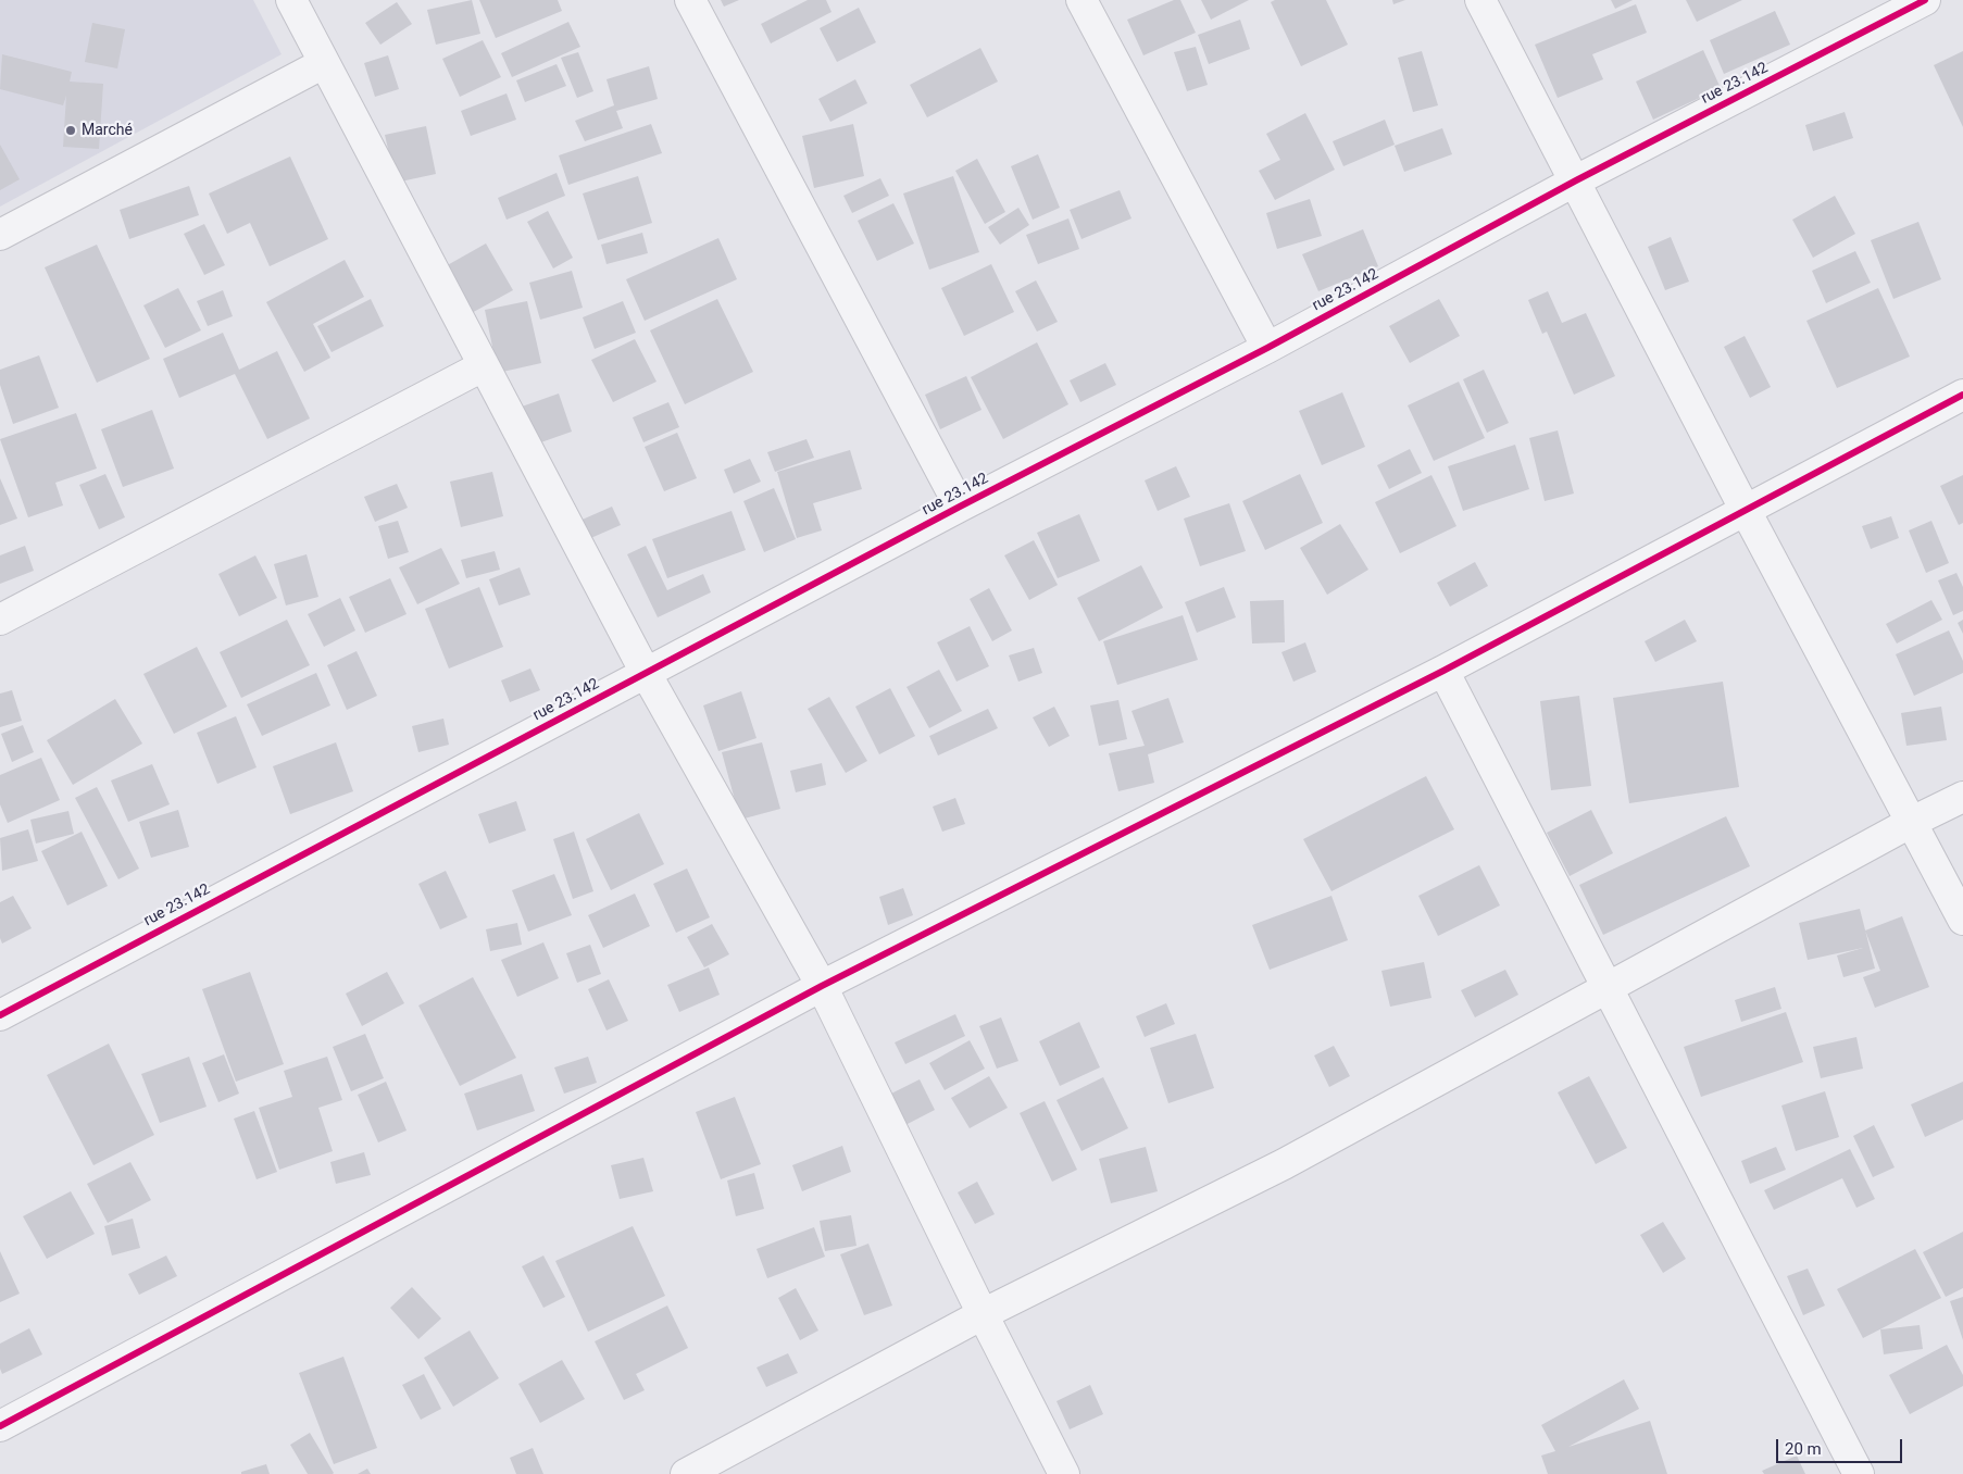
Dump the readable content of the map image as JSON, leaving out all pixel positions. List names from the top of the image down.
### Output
{
  "streets": {
    "street": ["rue 23.142"]
  },
  "places": ["Marché"],
  "scale_bar": "20 m"
}
